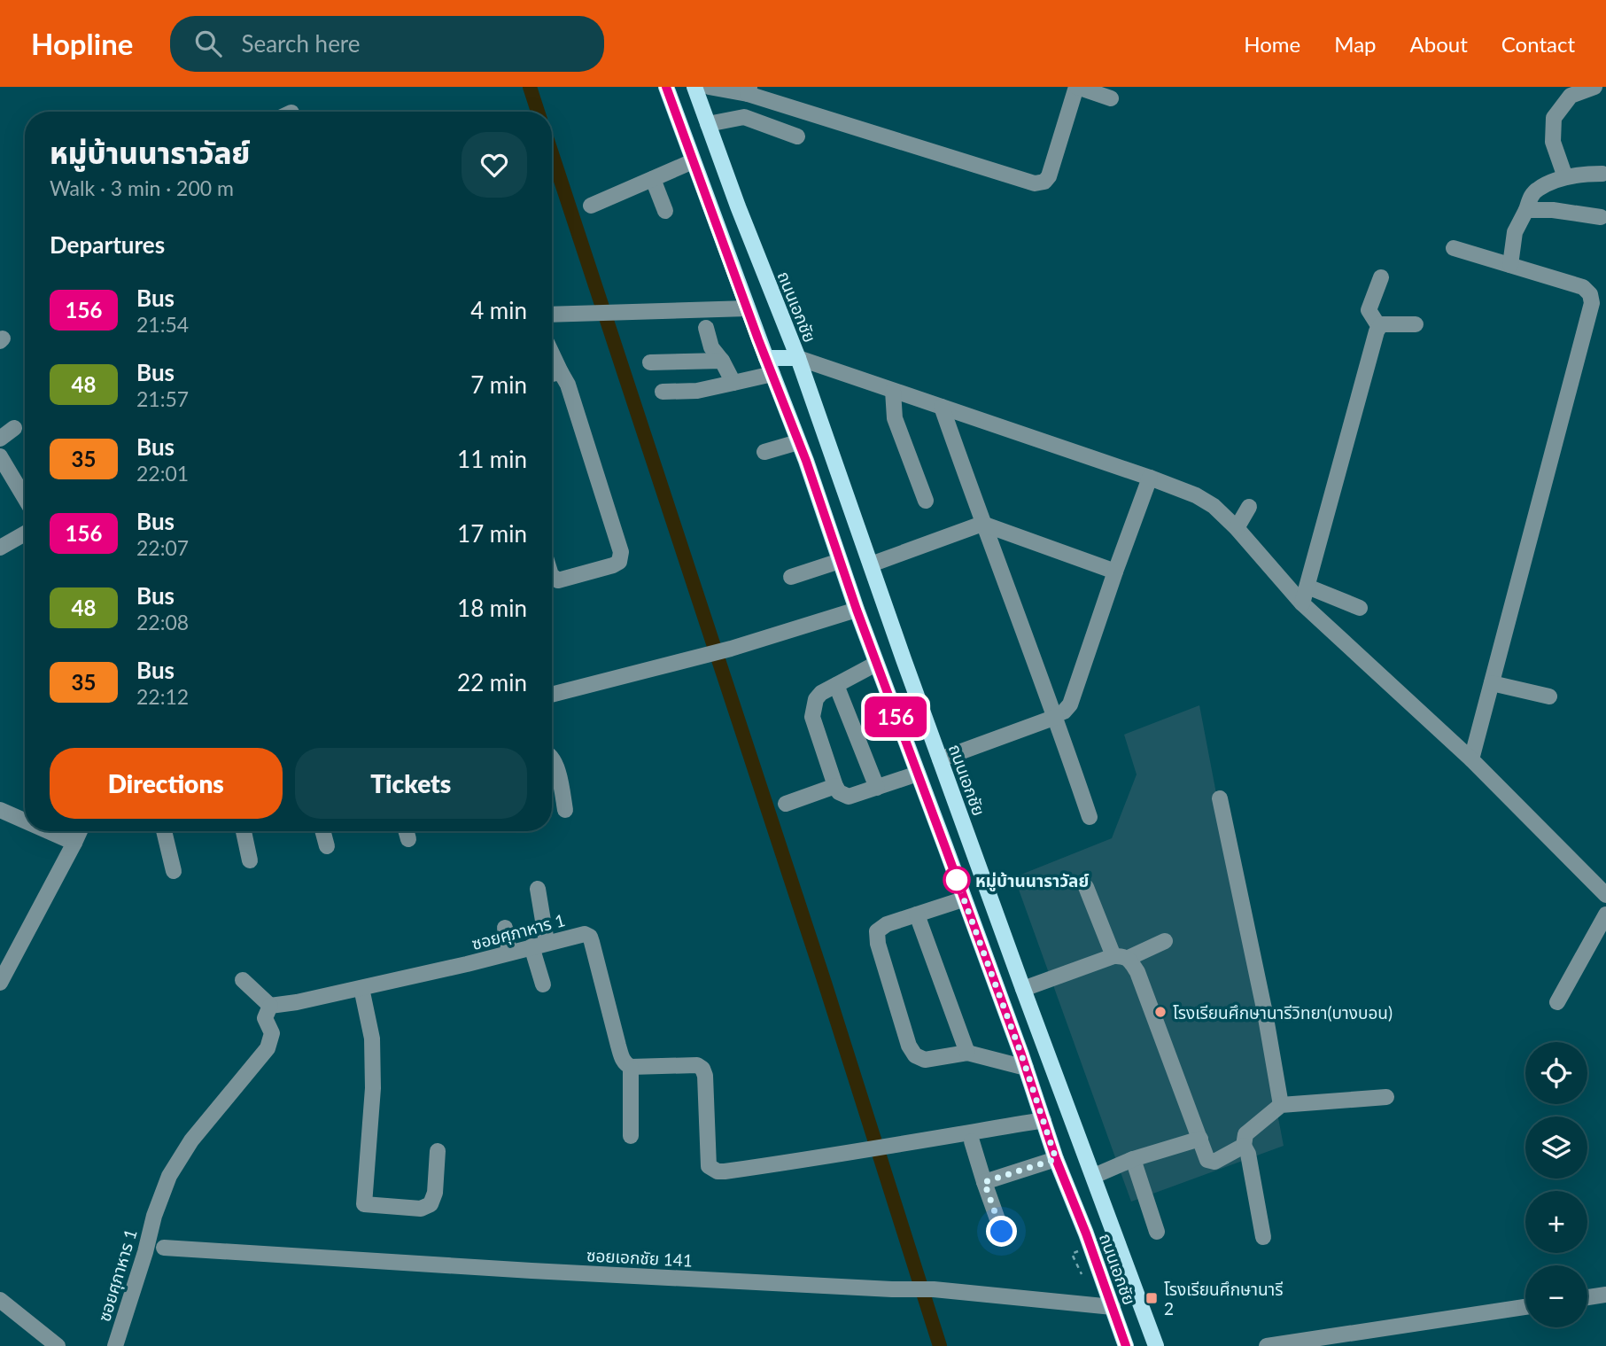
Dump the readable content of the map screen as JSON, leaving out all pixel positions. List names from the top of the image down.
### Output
{
  "streets": {
    "main road": ["ถนนเอกชัย"],
    "street": ["ซอยศุภาหาร 1", "ซอยเอกชัย 141"]
  },
  "crossings": [
    ["ถนนเอกชัย", "ซอยเอกชัย 141"]
  ],
  "places": {
    "other": ["หมู่บ้านนาราวัลย์", "โรงเรียนศึกษานารีวิทยา(บางบอน)"],
    "transit": ["โรงเรียนศึกษานารี 2"]
  },
  "lines": ["bus line 156"],
  "page": {
    "header": "Hopline",
    "search": "Search here",
    "nav": [
      "Home",
      "Map",
      "About",
      "Contact"
    ],
    "on_map": "156",
    "heading": [
      ["หมู่บ้านนาราวัลย์", "Walk · 3 min · 200 m"],
      "Departures"
    ],
    "list": [
      {
        "mark": "156",
        "name": "Bus",
        "note": "21:54",
        "value": "4 min"
      },
      {
        "mark": "48",
        "name": "Bus",
        "note": "21:57",
        "value": "7 min"
      },
      {
        "mark": "35",
        "name": "Bus",
        "note": "22:01",
        "value": "11 min"
      },
      {
        "mark": "156",
        "name": "Bus",
        "note": "22:07",
        "value": "17 min"
      },
      {
        "mark": "48",
        "name": "Bus",
        "note": "22:08",
        "value": "18 min"
      },
      {
        "mark": "35",
        "name": "Bus",
        "note": "22:12",
        "value": "22 min"
      }
    ],
    "buttons": ["Directions", "Tickets"],
    "map_buttons": ["+", "−"]
  }
}
